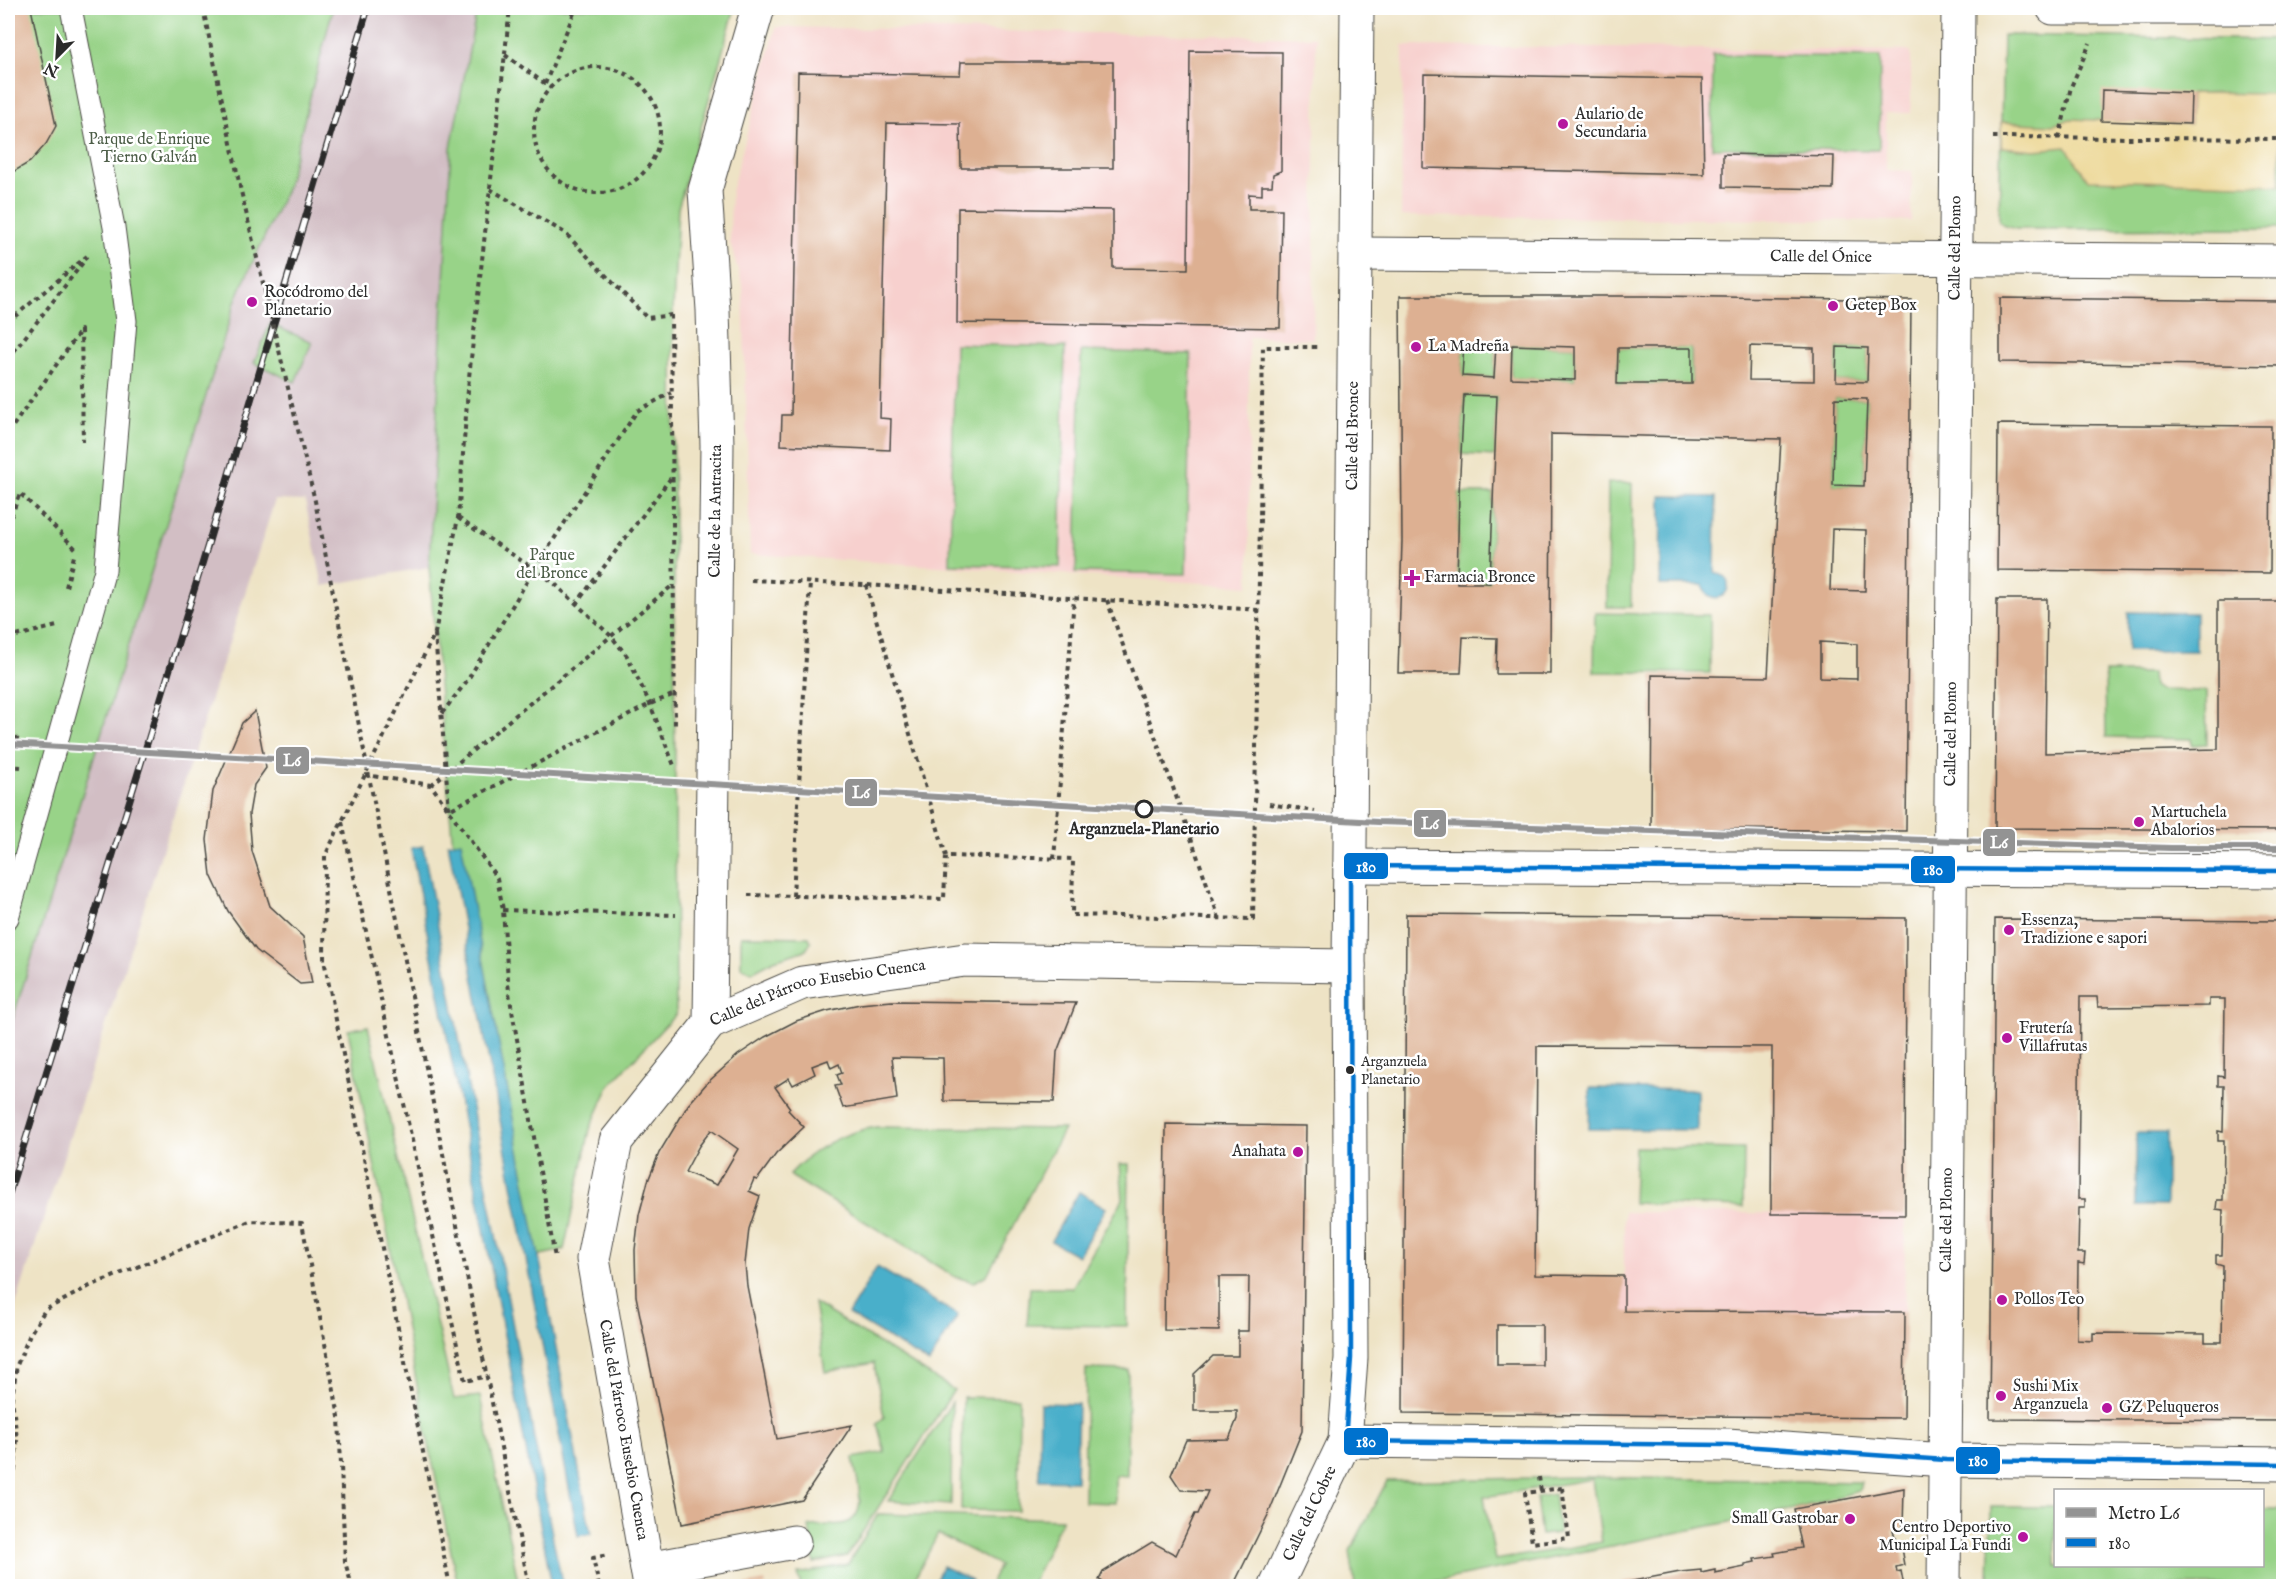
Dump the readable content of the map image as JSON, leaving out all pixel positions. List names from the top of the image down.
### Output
{
  "streets": {
    "street": [
      "Calle del Plomo",
      "Calle del Ónice",
      "Calle del Bronce",
      "Calle de la Antracita",
      "Calle del Párroco Eusebio Cuenca",
      "Calle del Cobre"
    ]
  },
  "crossings": [
    ["Calle del Plomo", "Calle del Ónice"],
    ["Calle del Ónice", "Calle del Bronce"],
    ["Calle del Bronce", "Calle del Cobre"],
    ["Calle de la Antracita", "Calle del Párroco Eusebio Cuenca"],
    ["Calle del Párroco Eusebio Cuenca", "Calle del Cobre"]
  ],
  "parks": ["Parque de Enrique Tierno Galván", "Parque del Bronce"],
  "places": {
    "other": [
      "Aulario de Secundaria",
      "Rocódromo del Planetario",
      "Getep Box",
      "La Madreña",
      "Arganzuela-Planetario",
      "Martuchela Abalorios",
      "Essenza, Tradizione e sapori",
      "Frutería Villafrutas",
      "Arganzuela Planetario",
      "Anahata",
      "Pollos Teo",
      "Sushi Mix Arganzuela",
      "GZ Peluqueros",
      "Small Gastrobar",
      "Centro Deportivo Municipal La Fundi"
    ],
    "health": ["Farmacia Bronce"]
  },
  "lines": ["metro line L6", "transit line 180"],
  "legend": ["Metro L6", "180"],
  "north": "bottom left"
}
